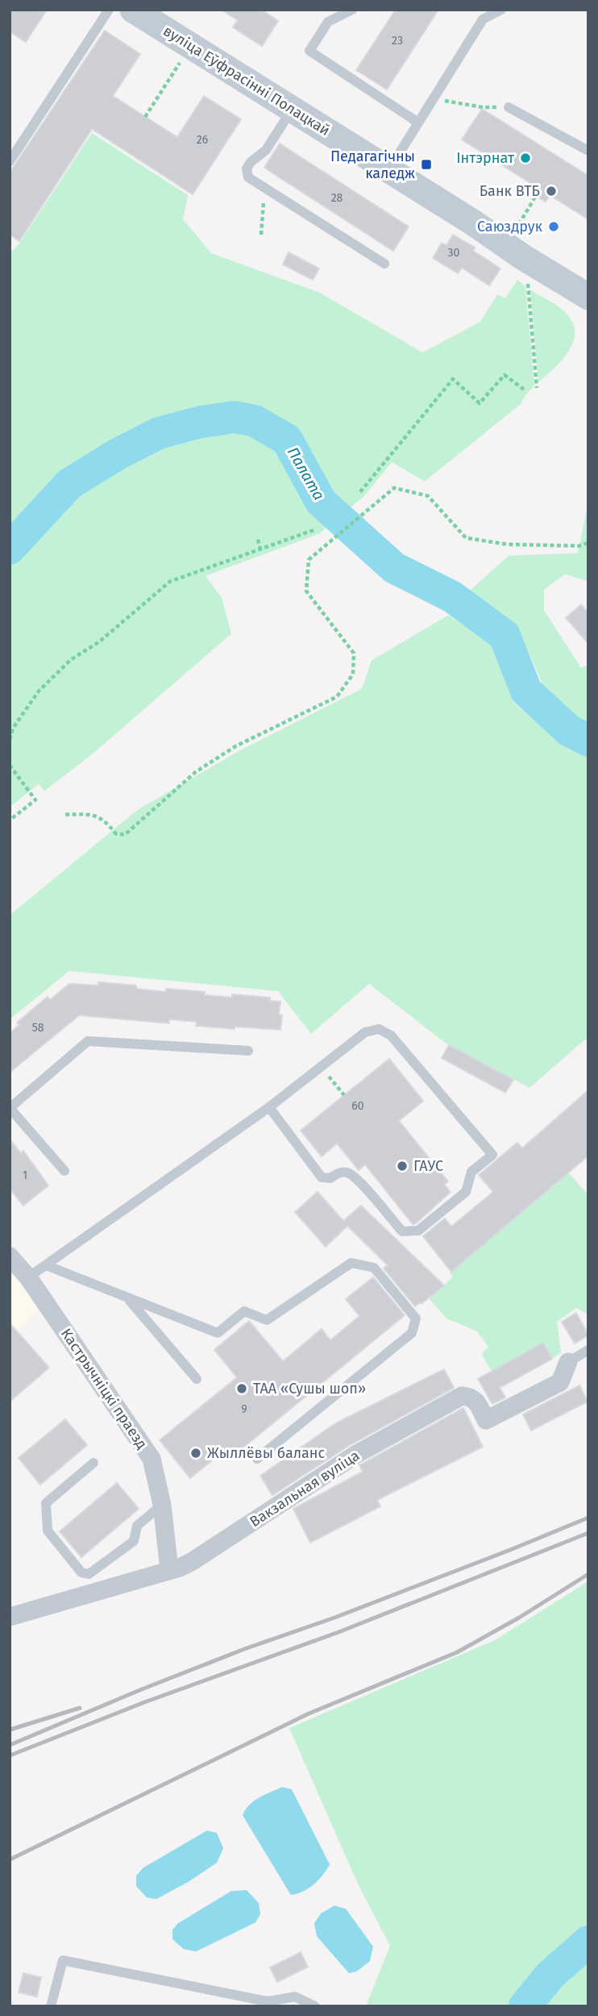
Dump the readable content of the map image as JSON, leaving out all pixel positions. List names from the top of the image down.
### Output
{
  "streets": {
    "main road": ["вуліца Еўфрасінні Полацкай"],
    "street": ["Кастрычніцкі праезд", "Вакзальная вуліца"]
  },
  "crossings": [
    ["Кастрычніцкі праезд", "Вакзальная вуліца"]
  ],
  "water": ["Палата"],
  "places": {
    "other": [
      "Інтэрнат",
      "Банк ВТБ",
      "Саюздрук",
      "ГАУС",
      "ТАА «Сушы шоп»",
      "Жыллёвы баланс"
    ],
    "transit": ["Педагагічны каледж"]
  },
  "house_numbers": [
    "23",
    "26",
    "28",
    "30",
    "58",
    "60",
    "1",
    "9"
  ]
}
